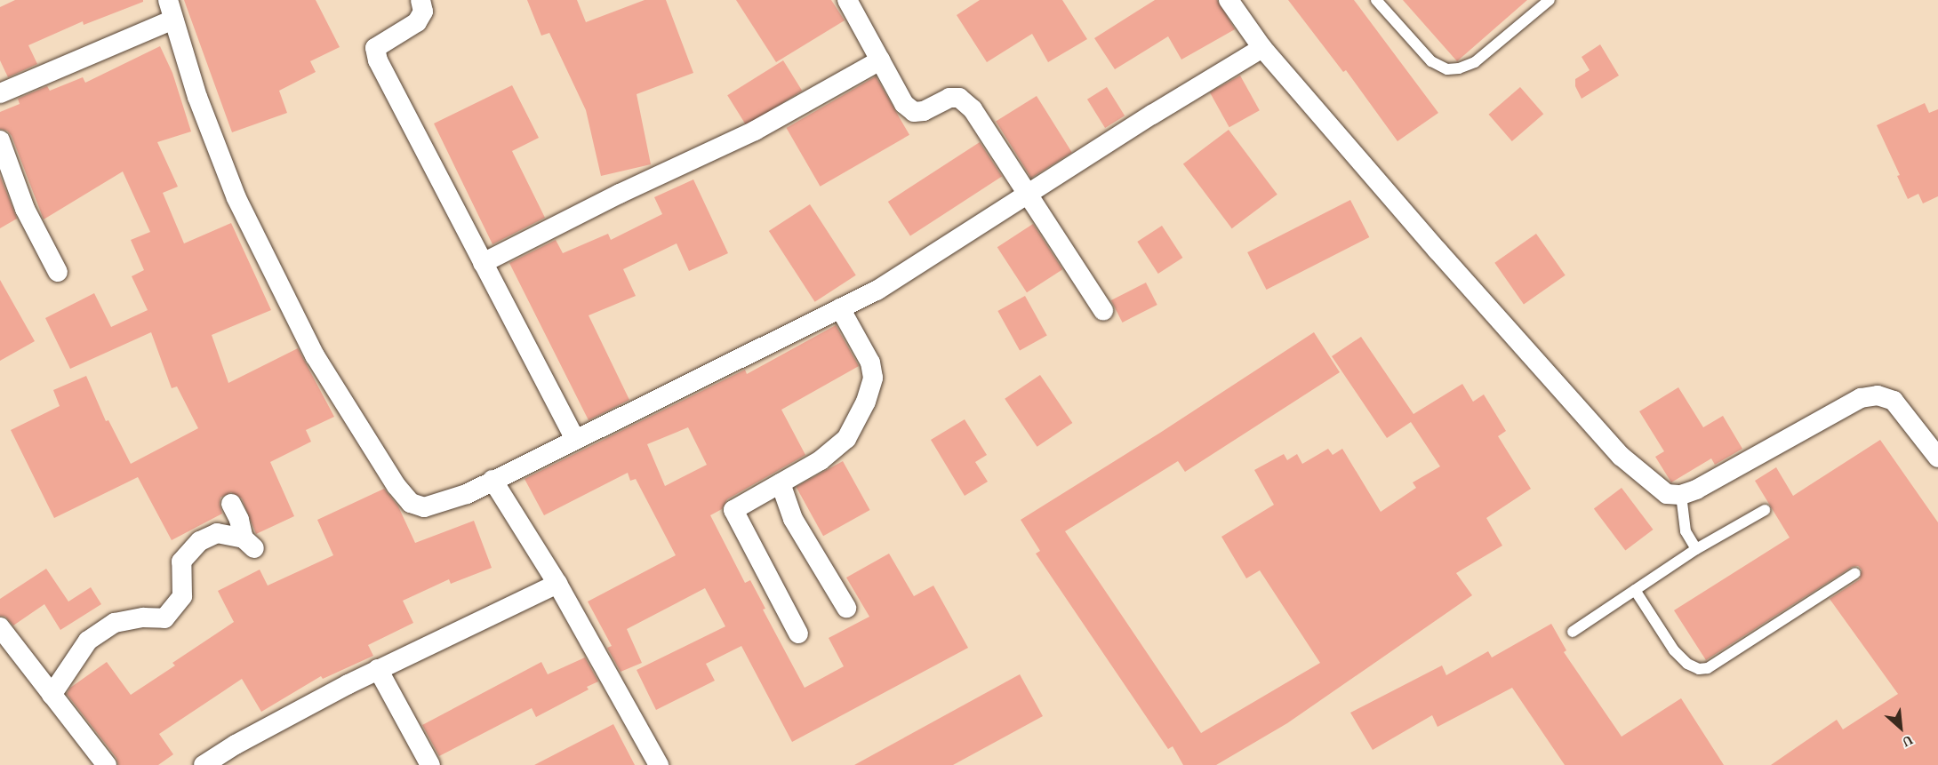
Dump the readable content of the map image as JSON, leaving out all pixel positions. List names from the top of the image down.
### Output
{
  "north": "bottom right"
}
